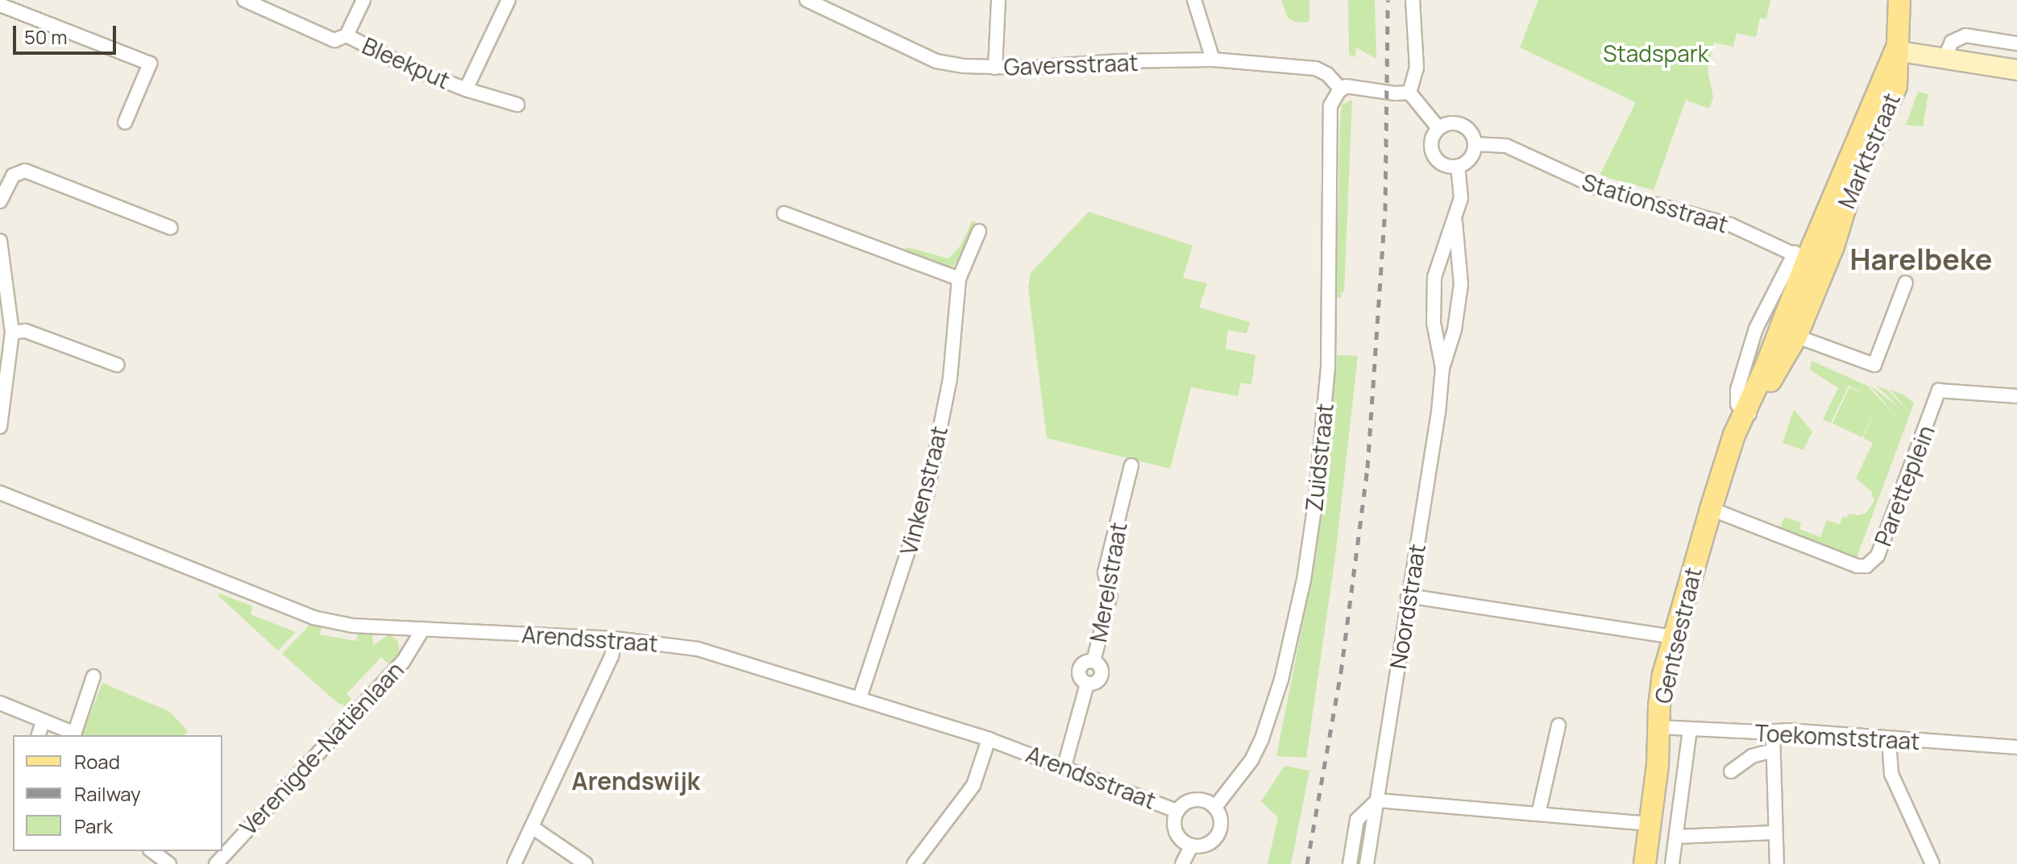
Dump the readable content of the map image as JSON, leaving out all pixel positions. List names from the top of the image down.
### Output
{
  "streets": {
    "main road": ["Marktstraat", "Gentsestraat"],
    "street": [
      "Bleekput",
      "Gaversstraat",
      "Stationsstraat",
      "Zuidstraat",
      "Paretteplein",
      "Vinkenstraat",
      "Merelstraat",
      "Noordstraat",
      "Arendsstraat",
      "Toekomststraat",
      "Verenigde-Natiënlaan"
    ]
  },
  "crossings": [
    ["Gaversstraat", "Zuidstraat"],
    ["Marktstraat", "Stationsstraat"],
    ["Marktstraat", "Gentsestraat"],
    ["Stationsstraat", "Gentsestraat"],
    ["Zuidstraat", "Arendsstraat"],
    ["Paretteplein", "Gentsestraat"],
    ["Vinkenstraat", "Arendsstraat"],
    ["Merelstraat", "Arendsstraat"],
    ["Gentsestraat", "Toekomststraat"],
    ["Arendsstraat", "Verenigde-Natiënlaan"]
  ],
  "districts": ["Harelbeke", "Arendswijk"],
  "parks": ["Stadspark"],
  "legend": ["Road", "Railway", "Park"],
  "scale_bar": "50 m"
}
